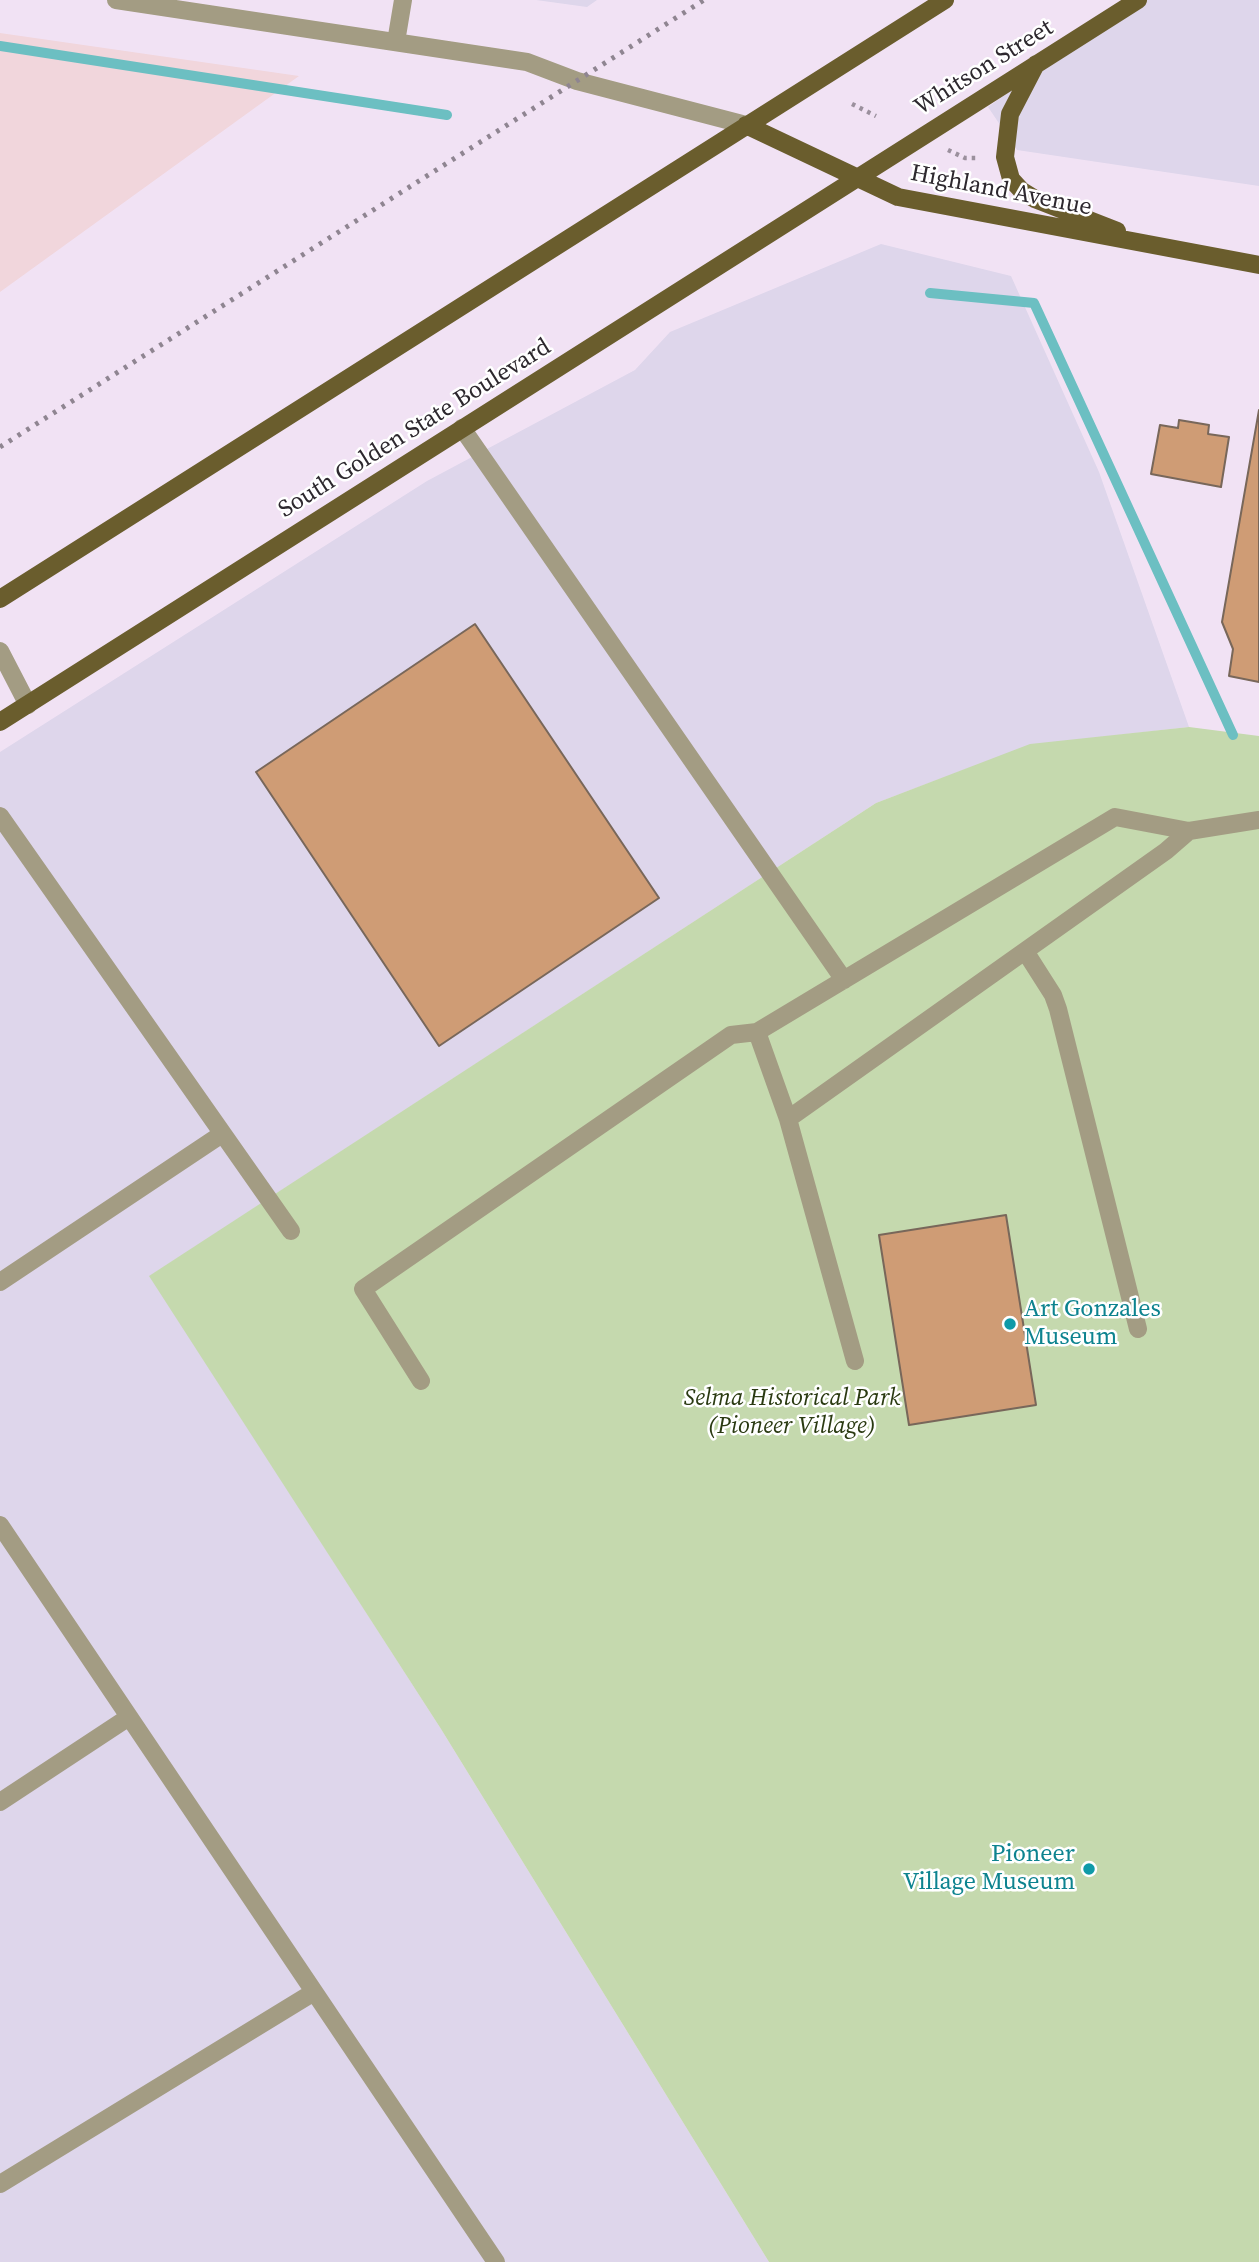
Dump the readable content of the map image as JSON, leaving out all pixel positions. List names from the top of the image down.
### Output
{
  "streets": {
    "main road": ["Whitson Street", "Highland Avenue", "South Golden State Boulevard"]
  },
  "crossings": [
    ["Whitson Street", "Highland Avenue"],
    ["Whitson Street", "South Golden State Boulevard"],
    ["Highland Avenue", "South Golden State Boulevard"]
  ],
  "parks": ["Selma Historical Park (Pioneer Village)"],
  "places": ["Art Gonzales Museum", "Pioneer Village Museum"]
}
